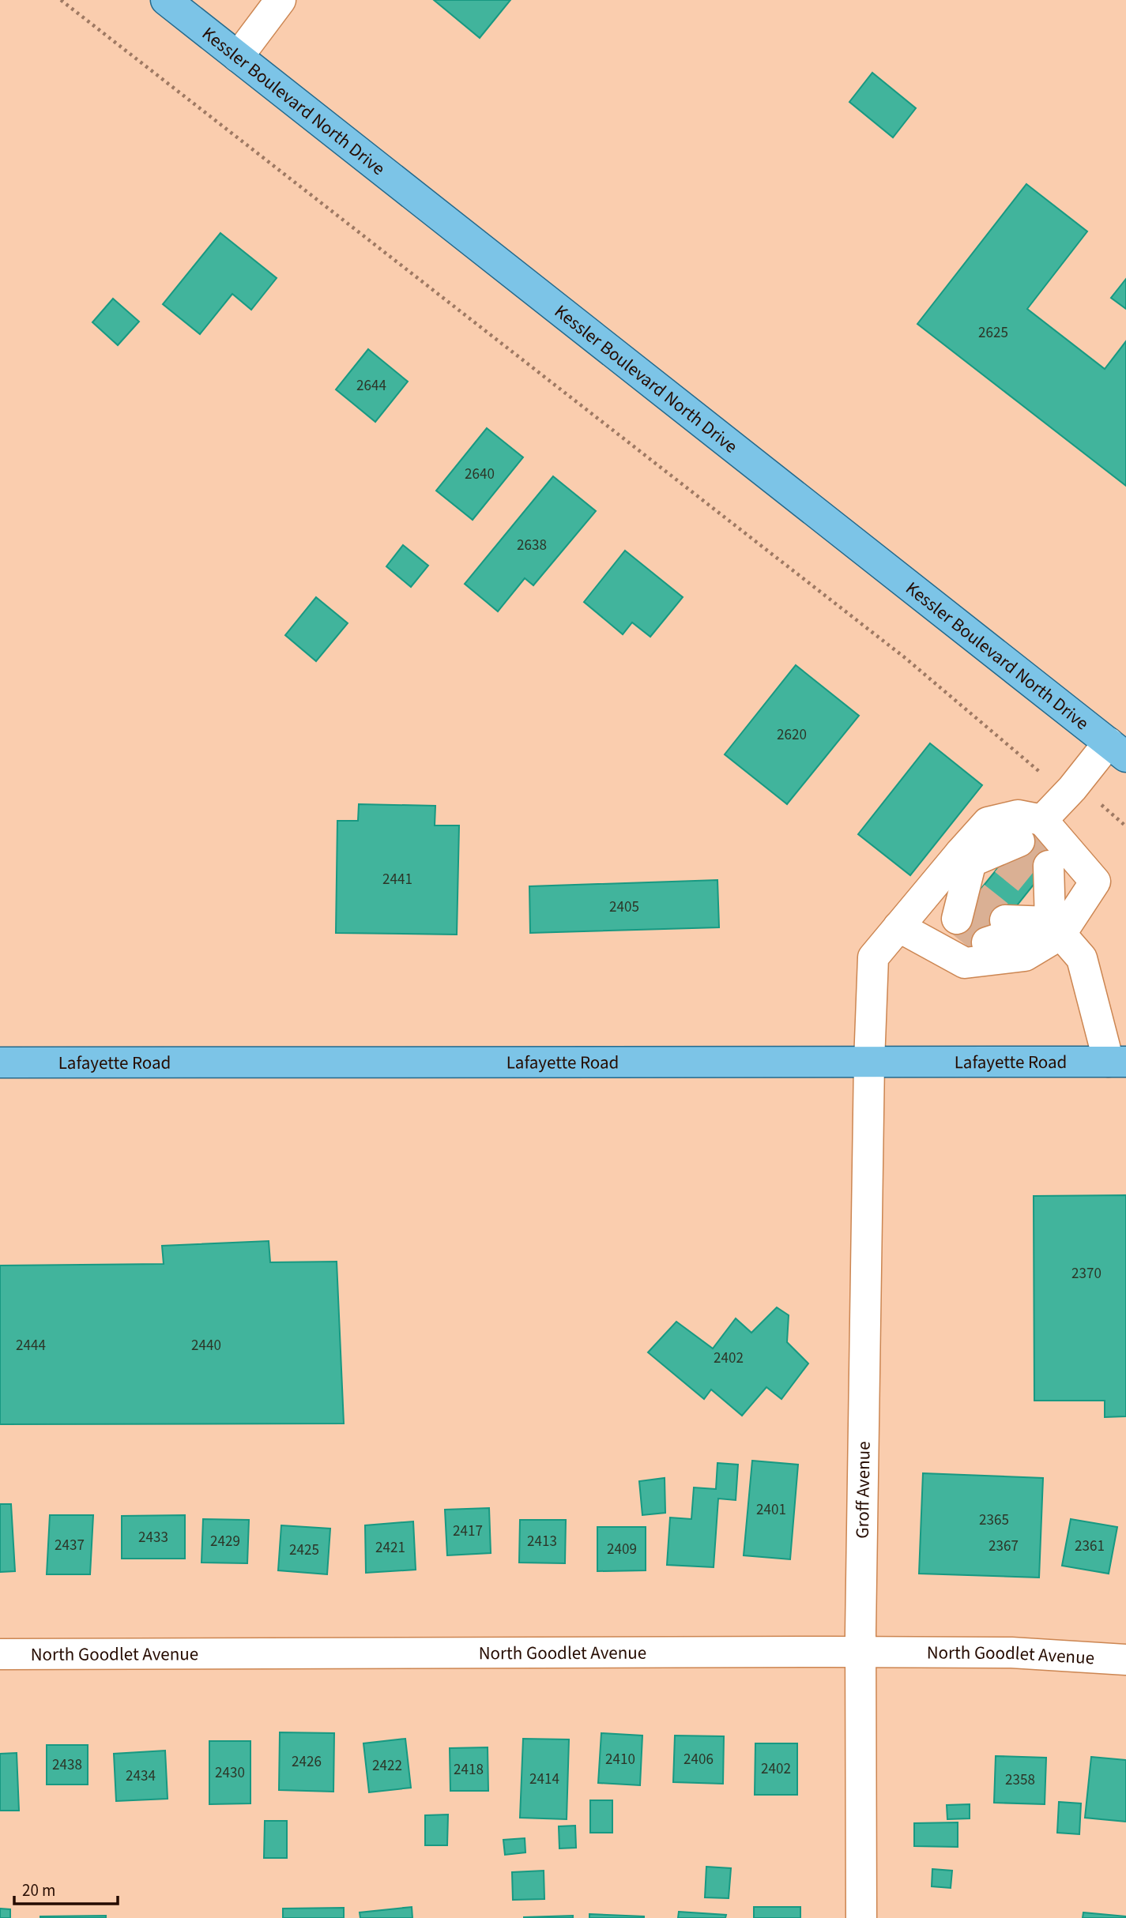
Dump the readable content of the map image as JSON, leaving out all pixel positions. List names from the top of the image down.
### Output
{
  "streets": {
    "main road": ["Kessler Boulevard North Drive", "Lafayette Road"],
    "street": ["Groff Avenue", "North Goodlet Avenue"]
  },
  "crossings": [
    ["Lafayette Road", "Groff Avenue"],
    ["Groff Avenue", "North Goodlet Avenue"]
  ],
  "house_numbers": [
    "2625",
    "2644",
    "2640",
    "2638",
    "2620",
    "2441",
    "2405",
    "2370",
    "2444",
    "2440",
    "2402",
    "2401",
    "2365",
    "2417",
    "2433",
    "2429",
    "2413",
    "2437",
    "2367",
    "2361",
    "2421",
    "2409",
    "2425",
    "2410",
    "2406",
    "2426",
    "2438",
    "2422",
    "2402",
    "2418",
    "2430",
    "2434",
    "2414",
    "2358"
  ],
  "scale_bar": "20 m"
}
